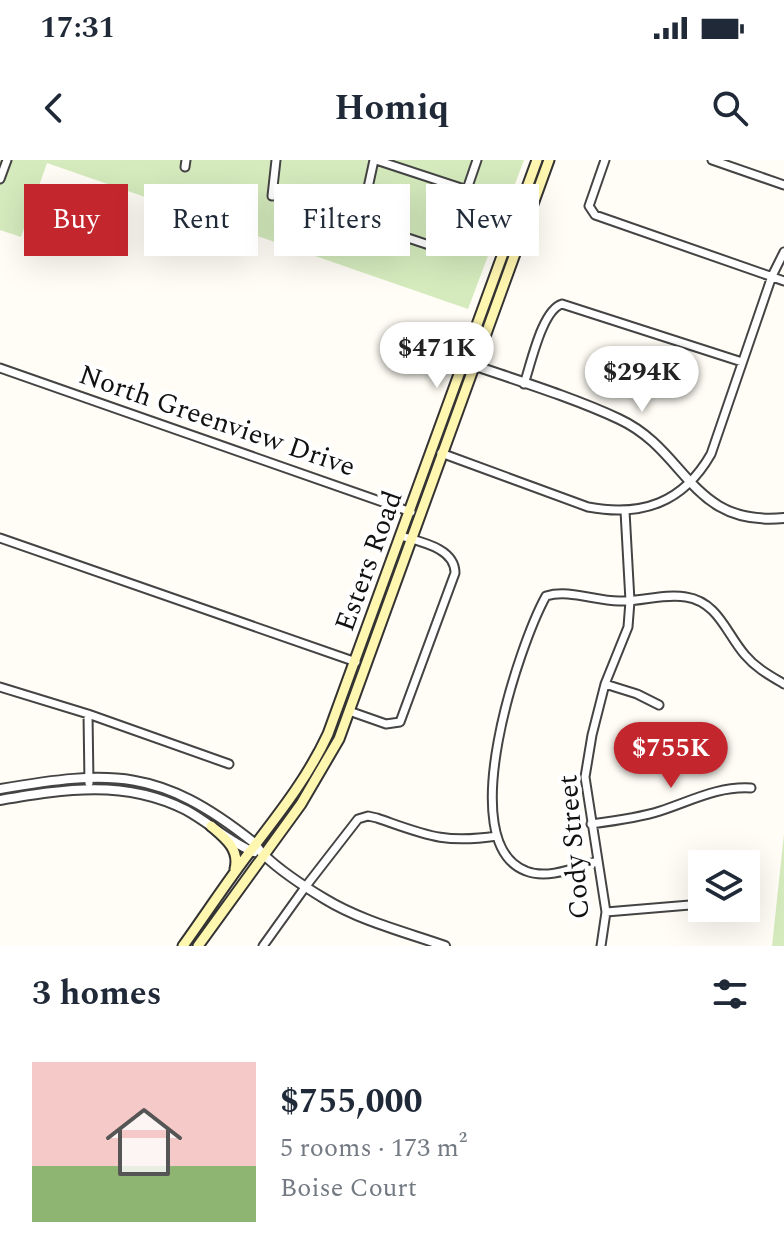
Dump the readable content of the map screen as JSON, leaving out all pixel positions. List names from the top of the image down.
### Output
{
  "streets": {
    "main road": ["Esters Road"],
    "street": ["North Greenview Drive", "Cody Street"]
  },
  "crossings": [
    ["North Greenview Drive", "Esters Road"]
  ],
  "page": {
    "status": "17:31",
    "header": "Homiq",
    "chip": [
      "Buy",
      "Rent",
      "Filters",
      "New"
    ],
    "price": ["$471K", "$294K", "$755K"],
    "heading": "3 homes",
    "list": [
      {
        "name": "$755,000",
        "note": "5 rooms · 173 m² · Boise Court"
      }
    ]
  }
}
